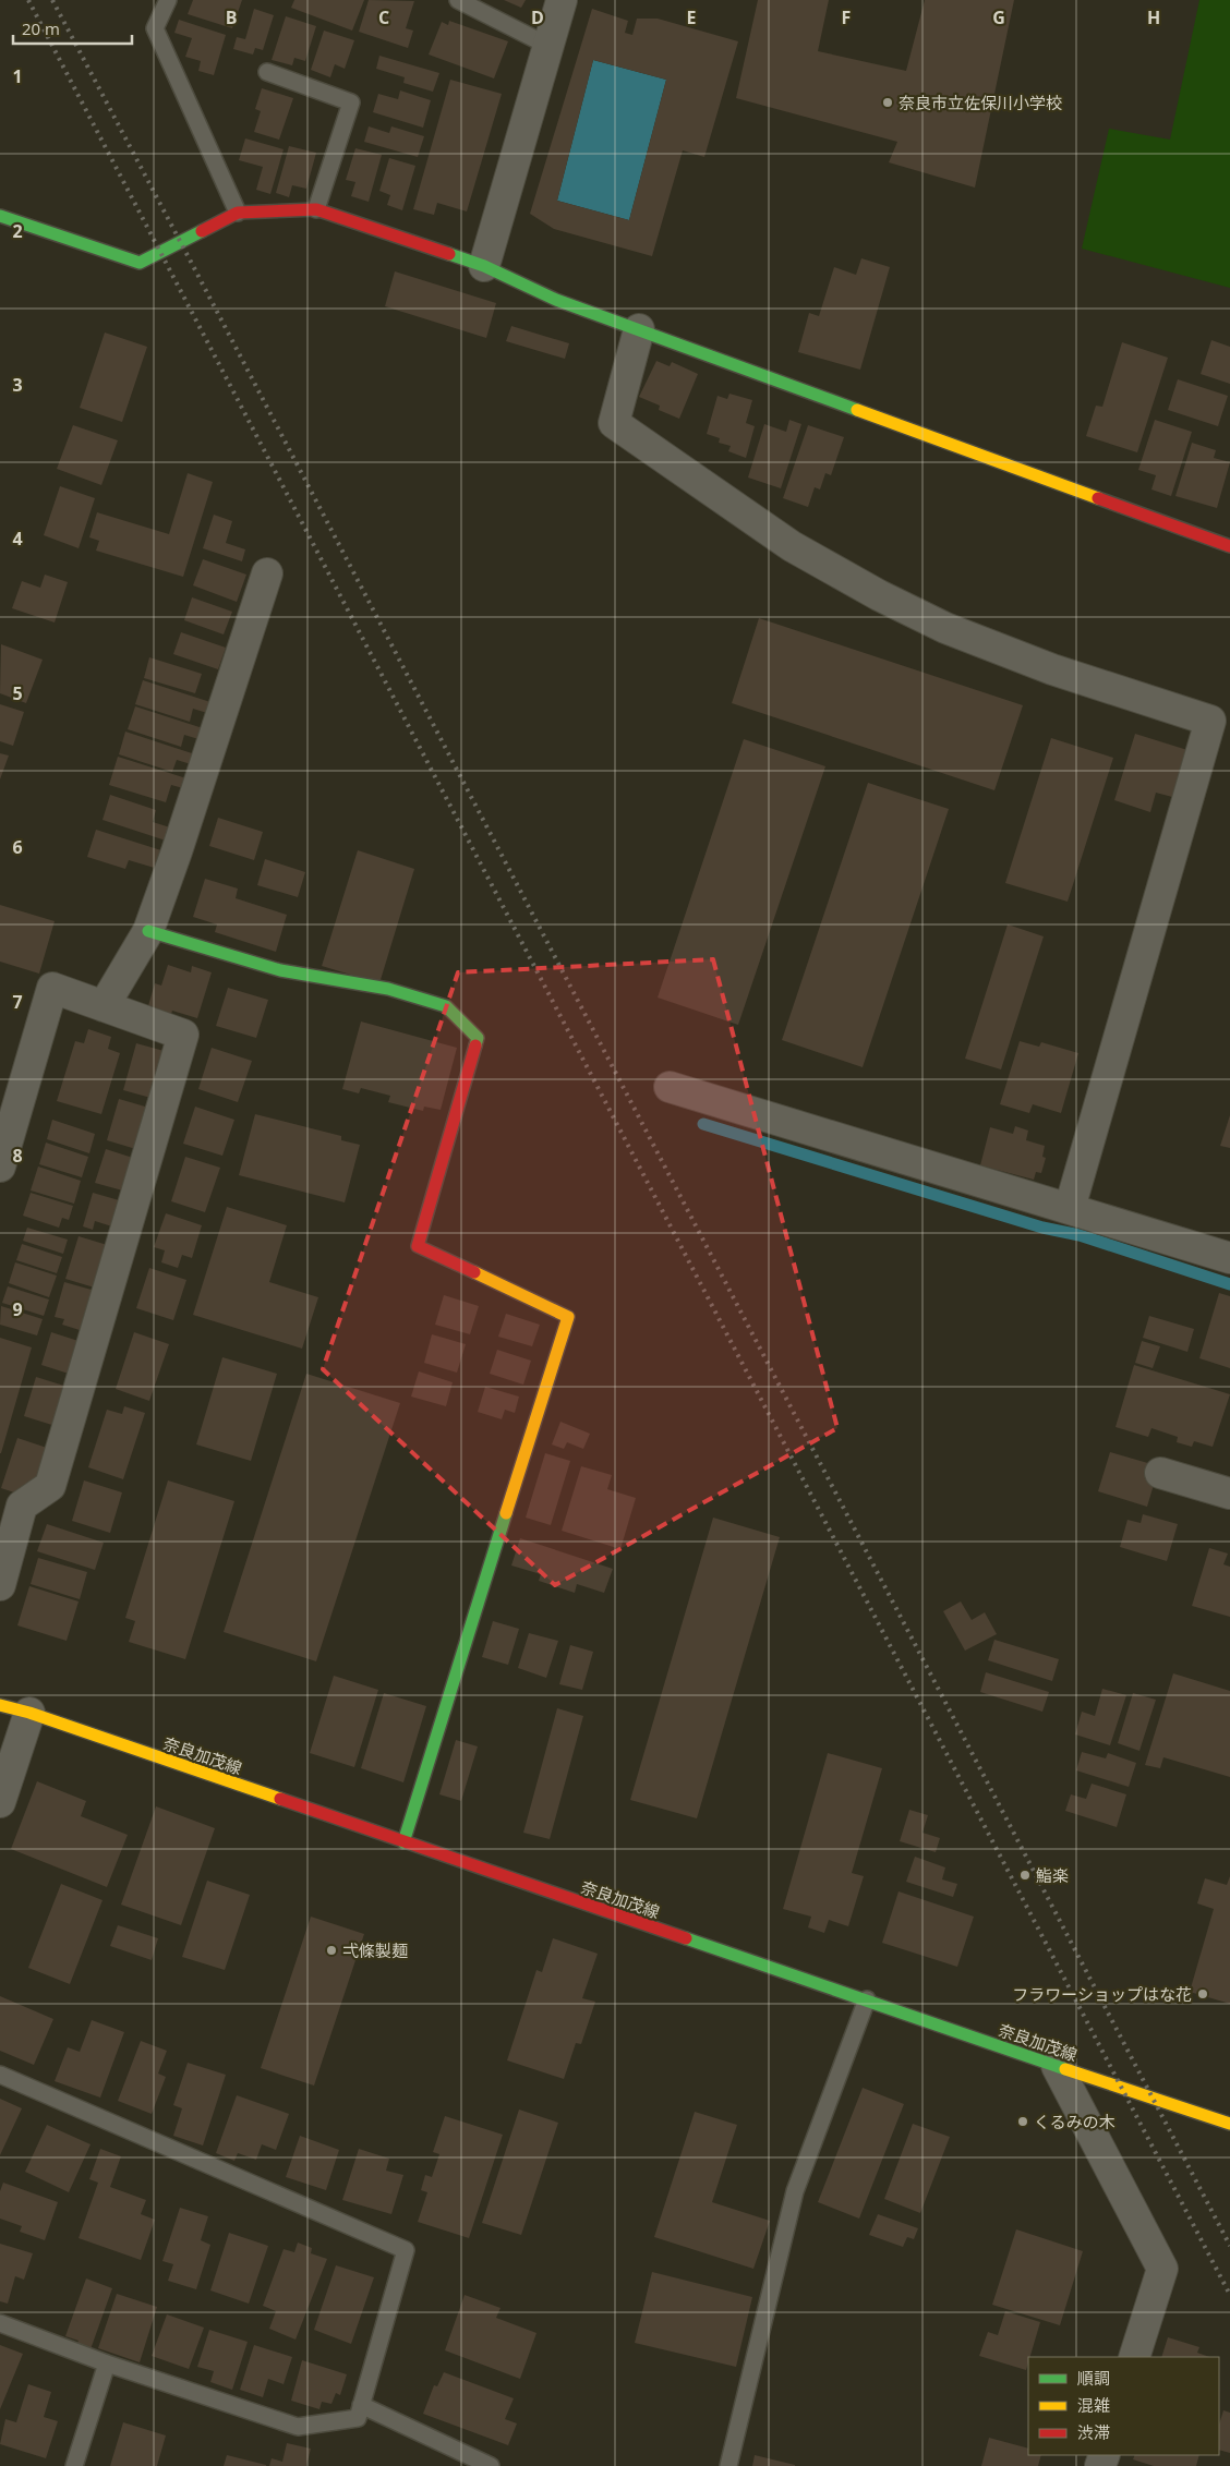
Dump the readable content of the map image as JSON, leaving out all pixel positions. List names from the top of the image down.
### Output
{
  "streets": {
    "street": ["奈良加茂線"]
  },
  "places": [
    "奈良市立佐保川小学校",
    "鮨楽",
    "弌條製麺",
    "フラワーショップはな花",
    "くるみの木"
  ],
  "legend": ["順調", "混雑", "渋滞"],
  "scale_bar": "20 m",
  "grid": {
    "columns": [
      "B",
      "C",
      "D",
      "E",
      "F",
      "G",
      "H"
    ],
    "rows": [
      "1",
      "2",
      "3",
      "4",
      "5",
      "6",
      "7",
      "8",
      "9"
    ]
  }
}
